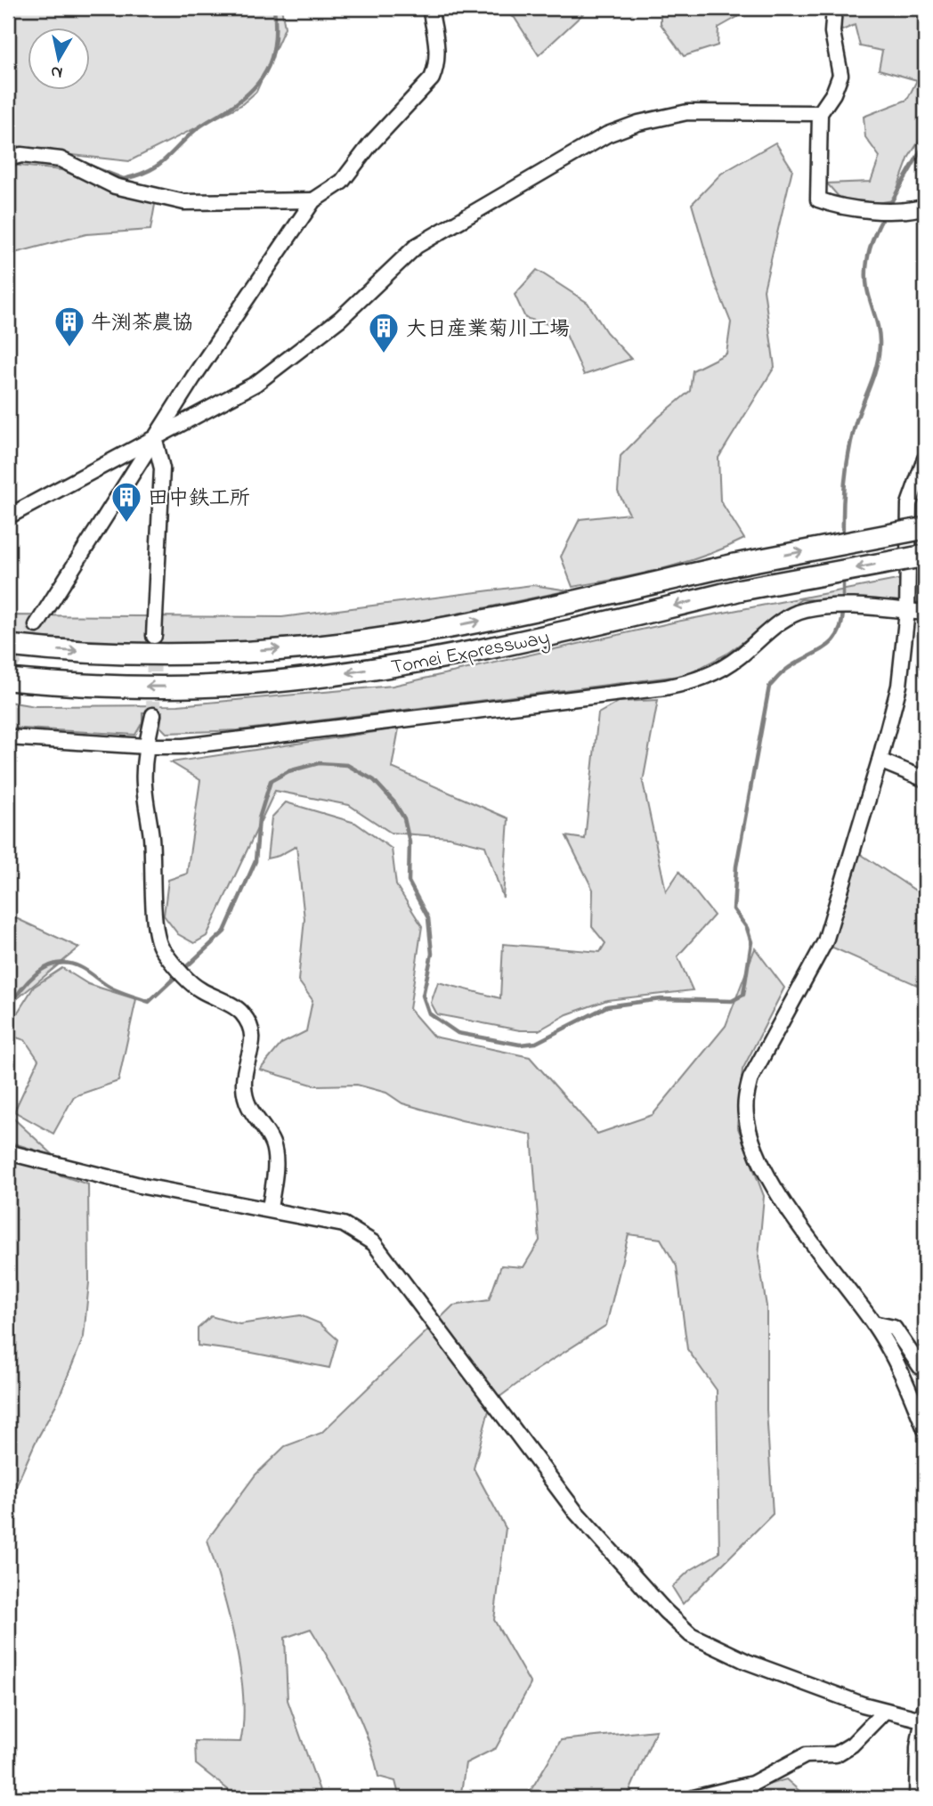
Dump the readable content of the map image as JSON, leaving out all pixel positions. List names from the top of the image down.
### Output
{
  "streets": {
    "highway": ["Tomei Expressway"]
  },
  "places": {
    "building": ["牛渕茶農協", "大日産業菊川工場", "田中鉄工所"]
  },
  "north": "bottom"
}
